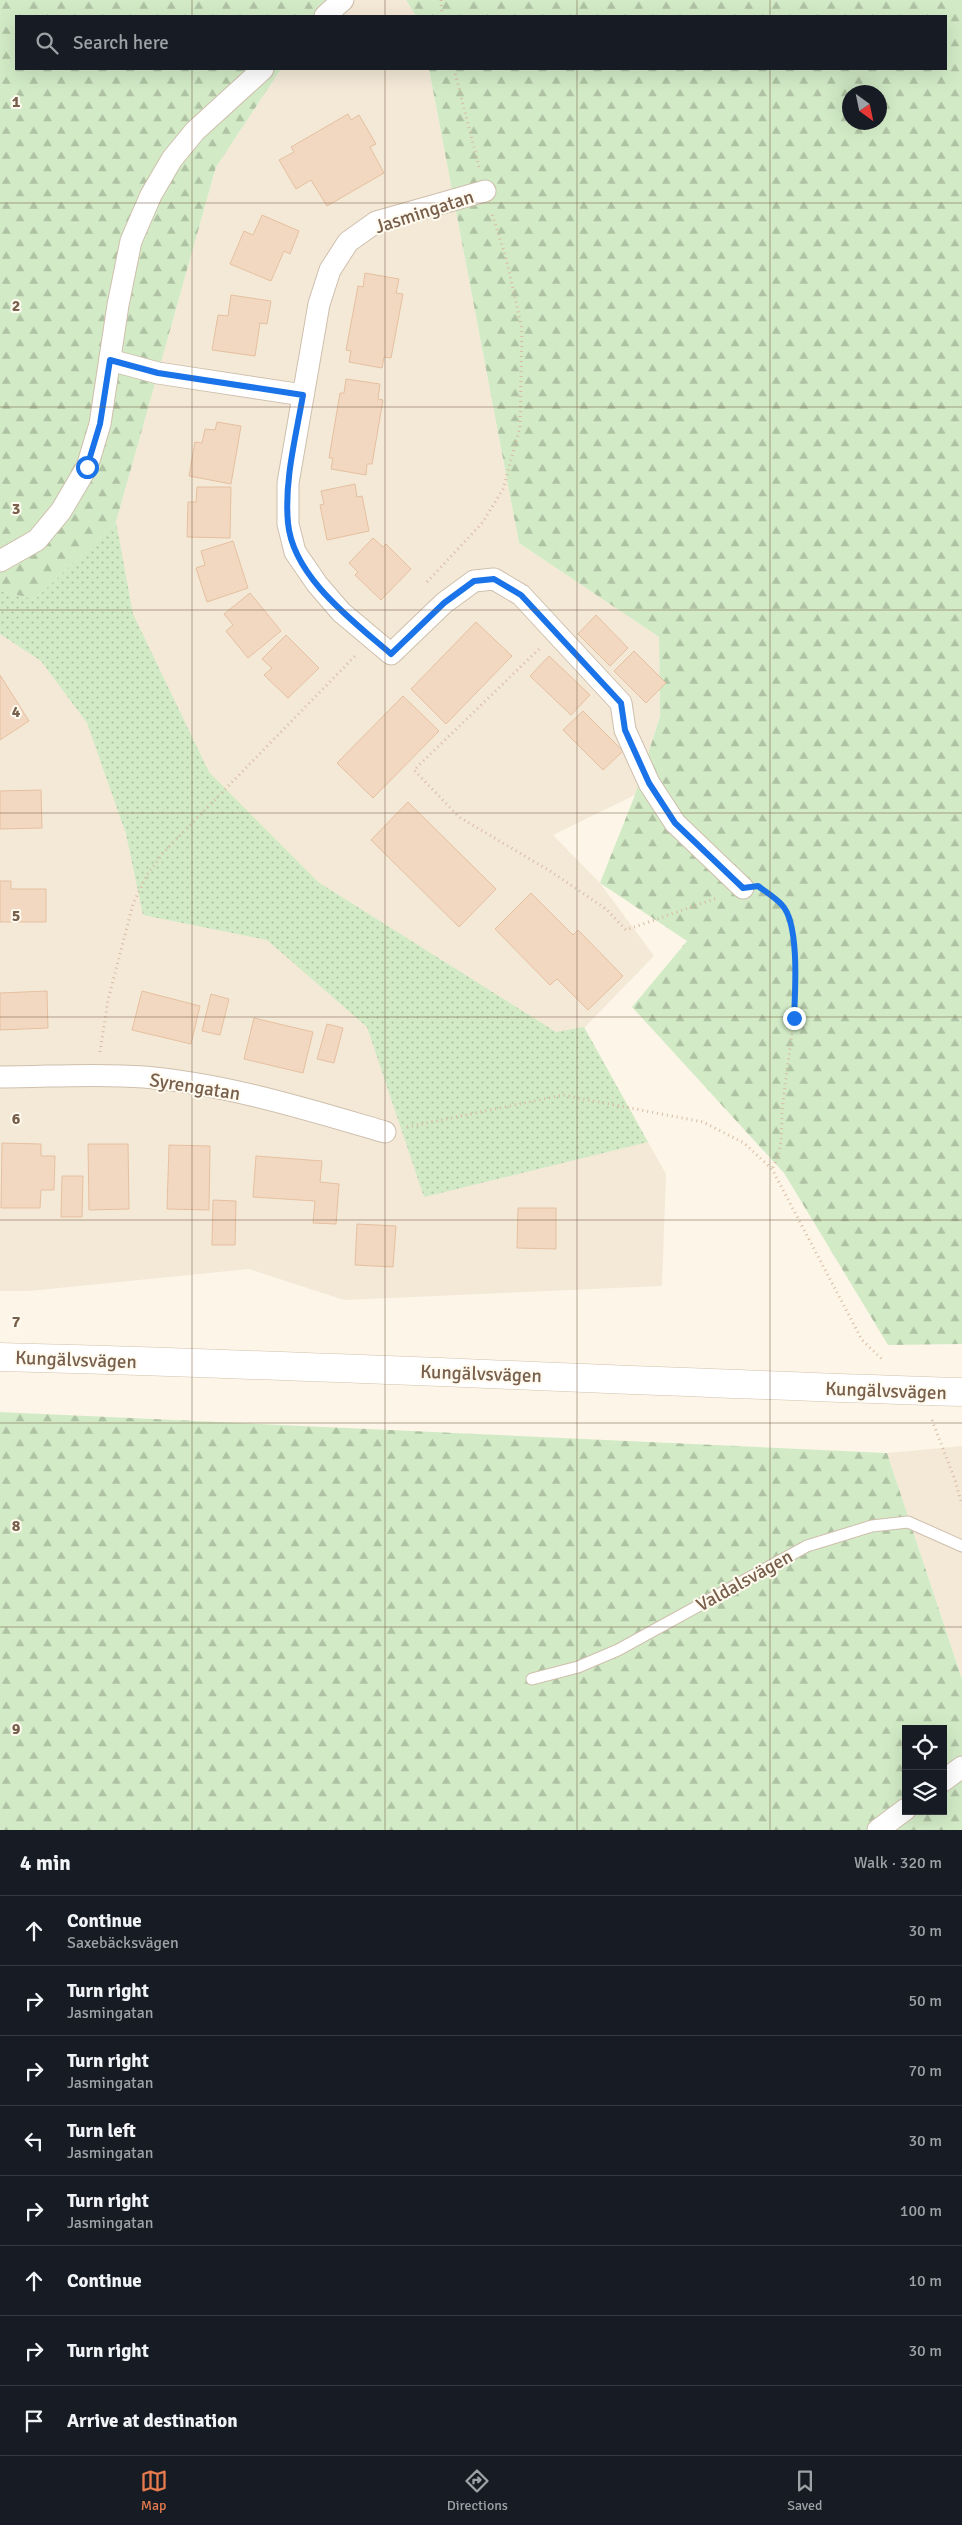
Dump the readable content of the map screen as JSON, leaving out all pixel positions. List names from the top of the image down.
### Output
{
  "streets": {
    "main road": ["Kungälvsvägen"],
    "street": ["Jasmingatan", "Syrengatan"],
    "lane": ["Valdalsvägen"]
  },
  "north": "bottom right",
  "page": {
    "search": "Search here",
    "heading": ["4 min", "Walk · 320 m"],
    "list": [
      ["Continue", "Saxebäcksvägen", "30 m"],
      ["Turn right", "Jasmingatan", "50 m"],
      ["Turn right", "Jasmingatan", "70 m"],
      ["Turn left", "Jasmingatan", "30 m"],
      ["Turn right", "Jasmingatan", "100 m"],
      ["Continue", "10 m"],
      ["Turn right", "30 m"],
      "Arrive at destination"
    ],
    "nav": ["Map", "Directions", "Saved"]
  },
  "grid": {
    "rows": [
      "1",
      "2",
      "3",
      "4",
      "5",
      "6",
      "7",
      "8",
      "9"
    ]
  }
}
